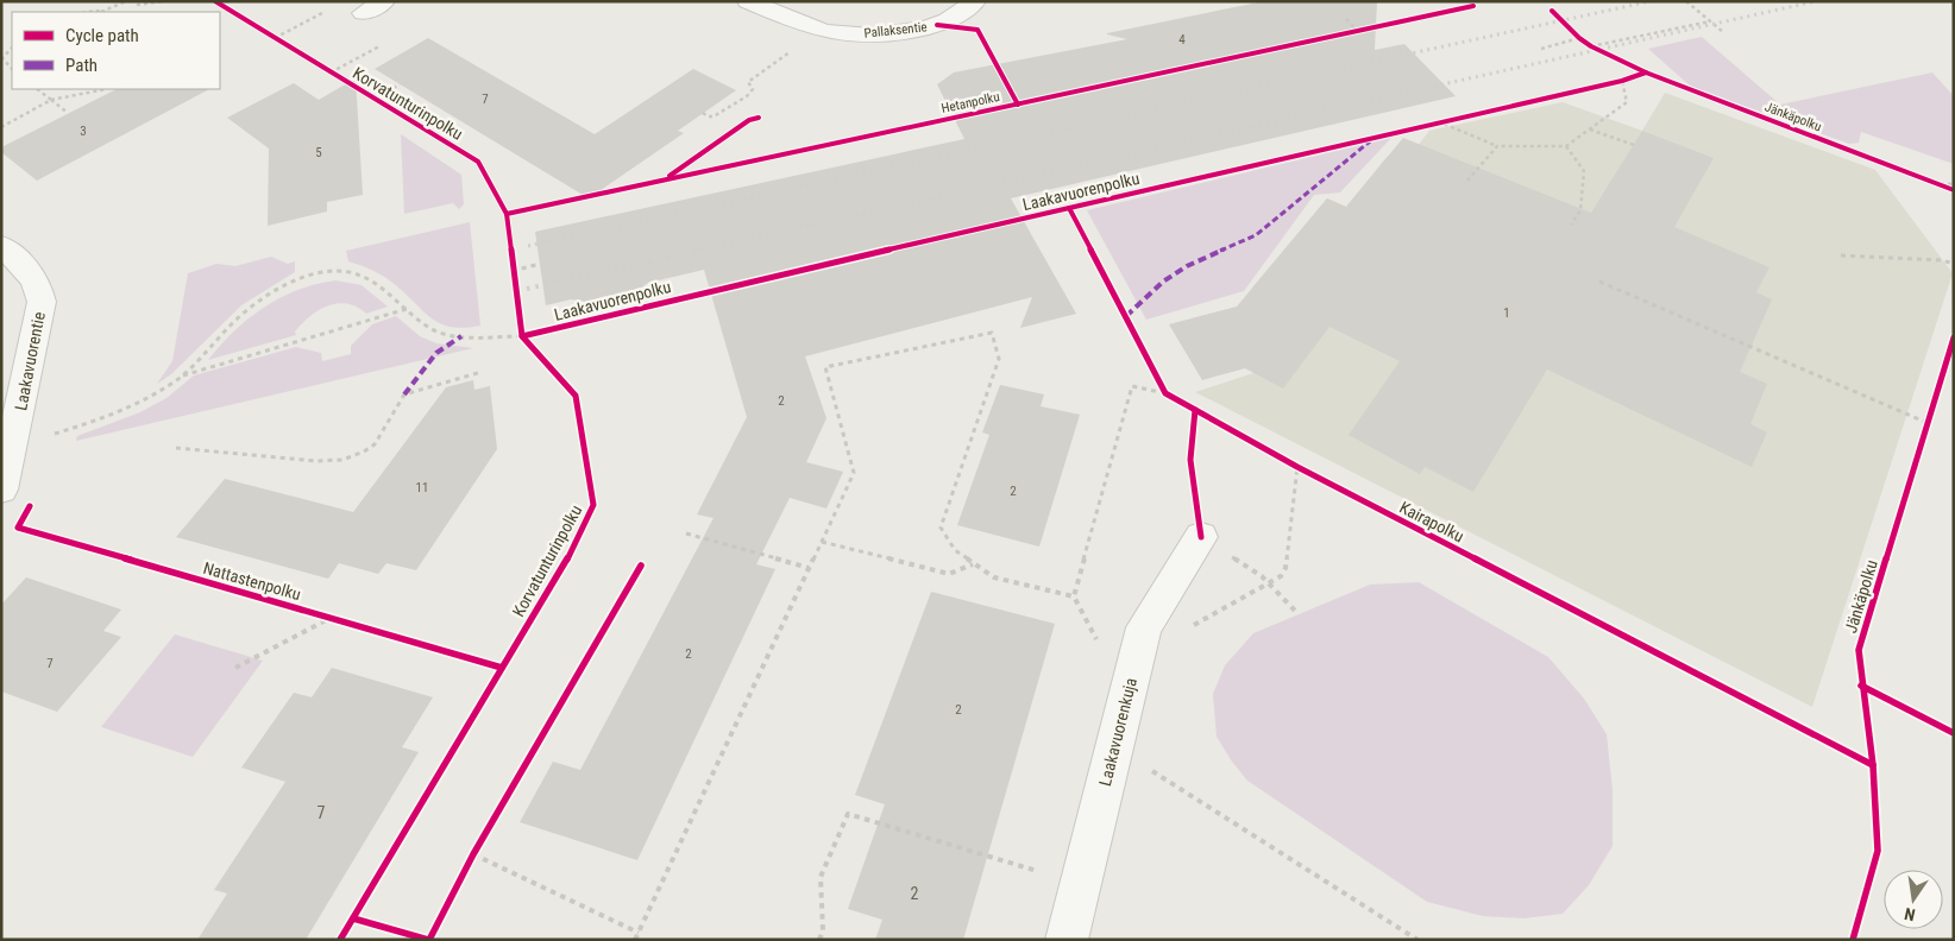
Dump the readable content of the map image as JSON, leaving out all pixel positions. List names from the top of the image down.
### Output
{
  "streets": {
    "street": ["Pallaksentie", "Laakavuorentie", "Laakavuorenkuja"],
    "cycle path": [
      "Hetanpolku",
      "Korvatunturinpolku",
      "Jänkäpolku",
      "Laakavuorenpolku",
      "Nattastenpolku"
    ]
  },
  "house_numbers": [
    "4",
    "7",
    "3",
    "5",
    "1",
    "2",
    "11",
    "2",
    "2",
    "7",
    "2",
    "7",
    "2"
  ],
  "legend": ["Cycle path", "Path"],
  "north": "bottom"
}
